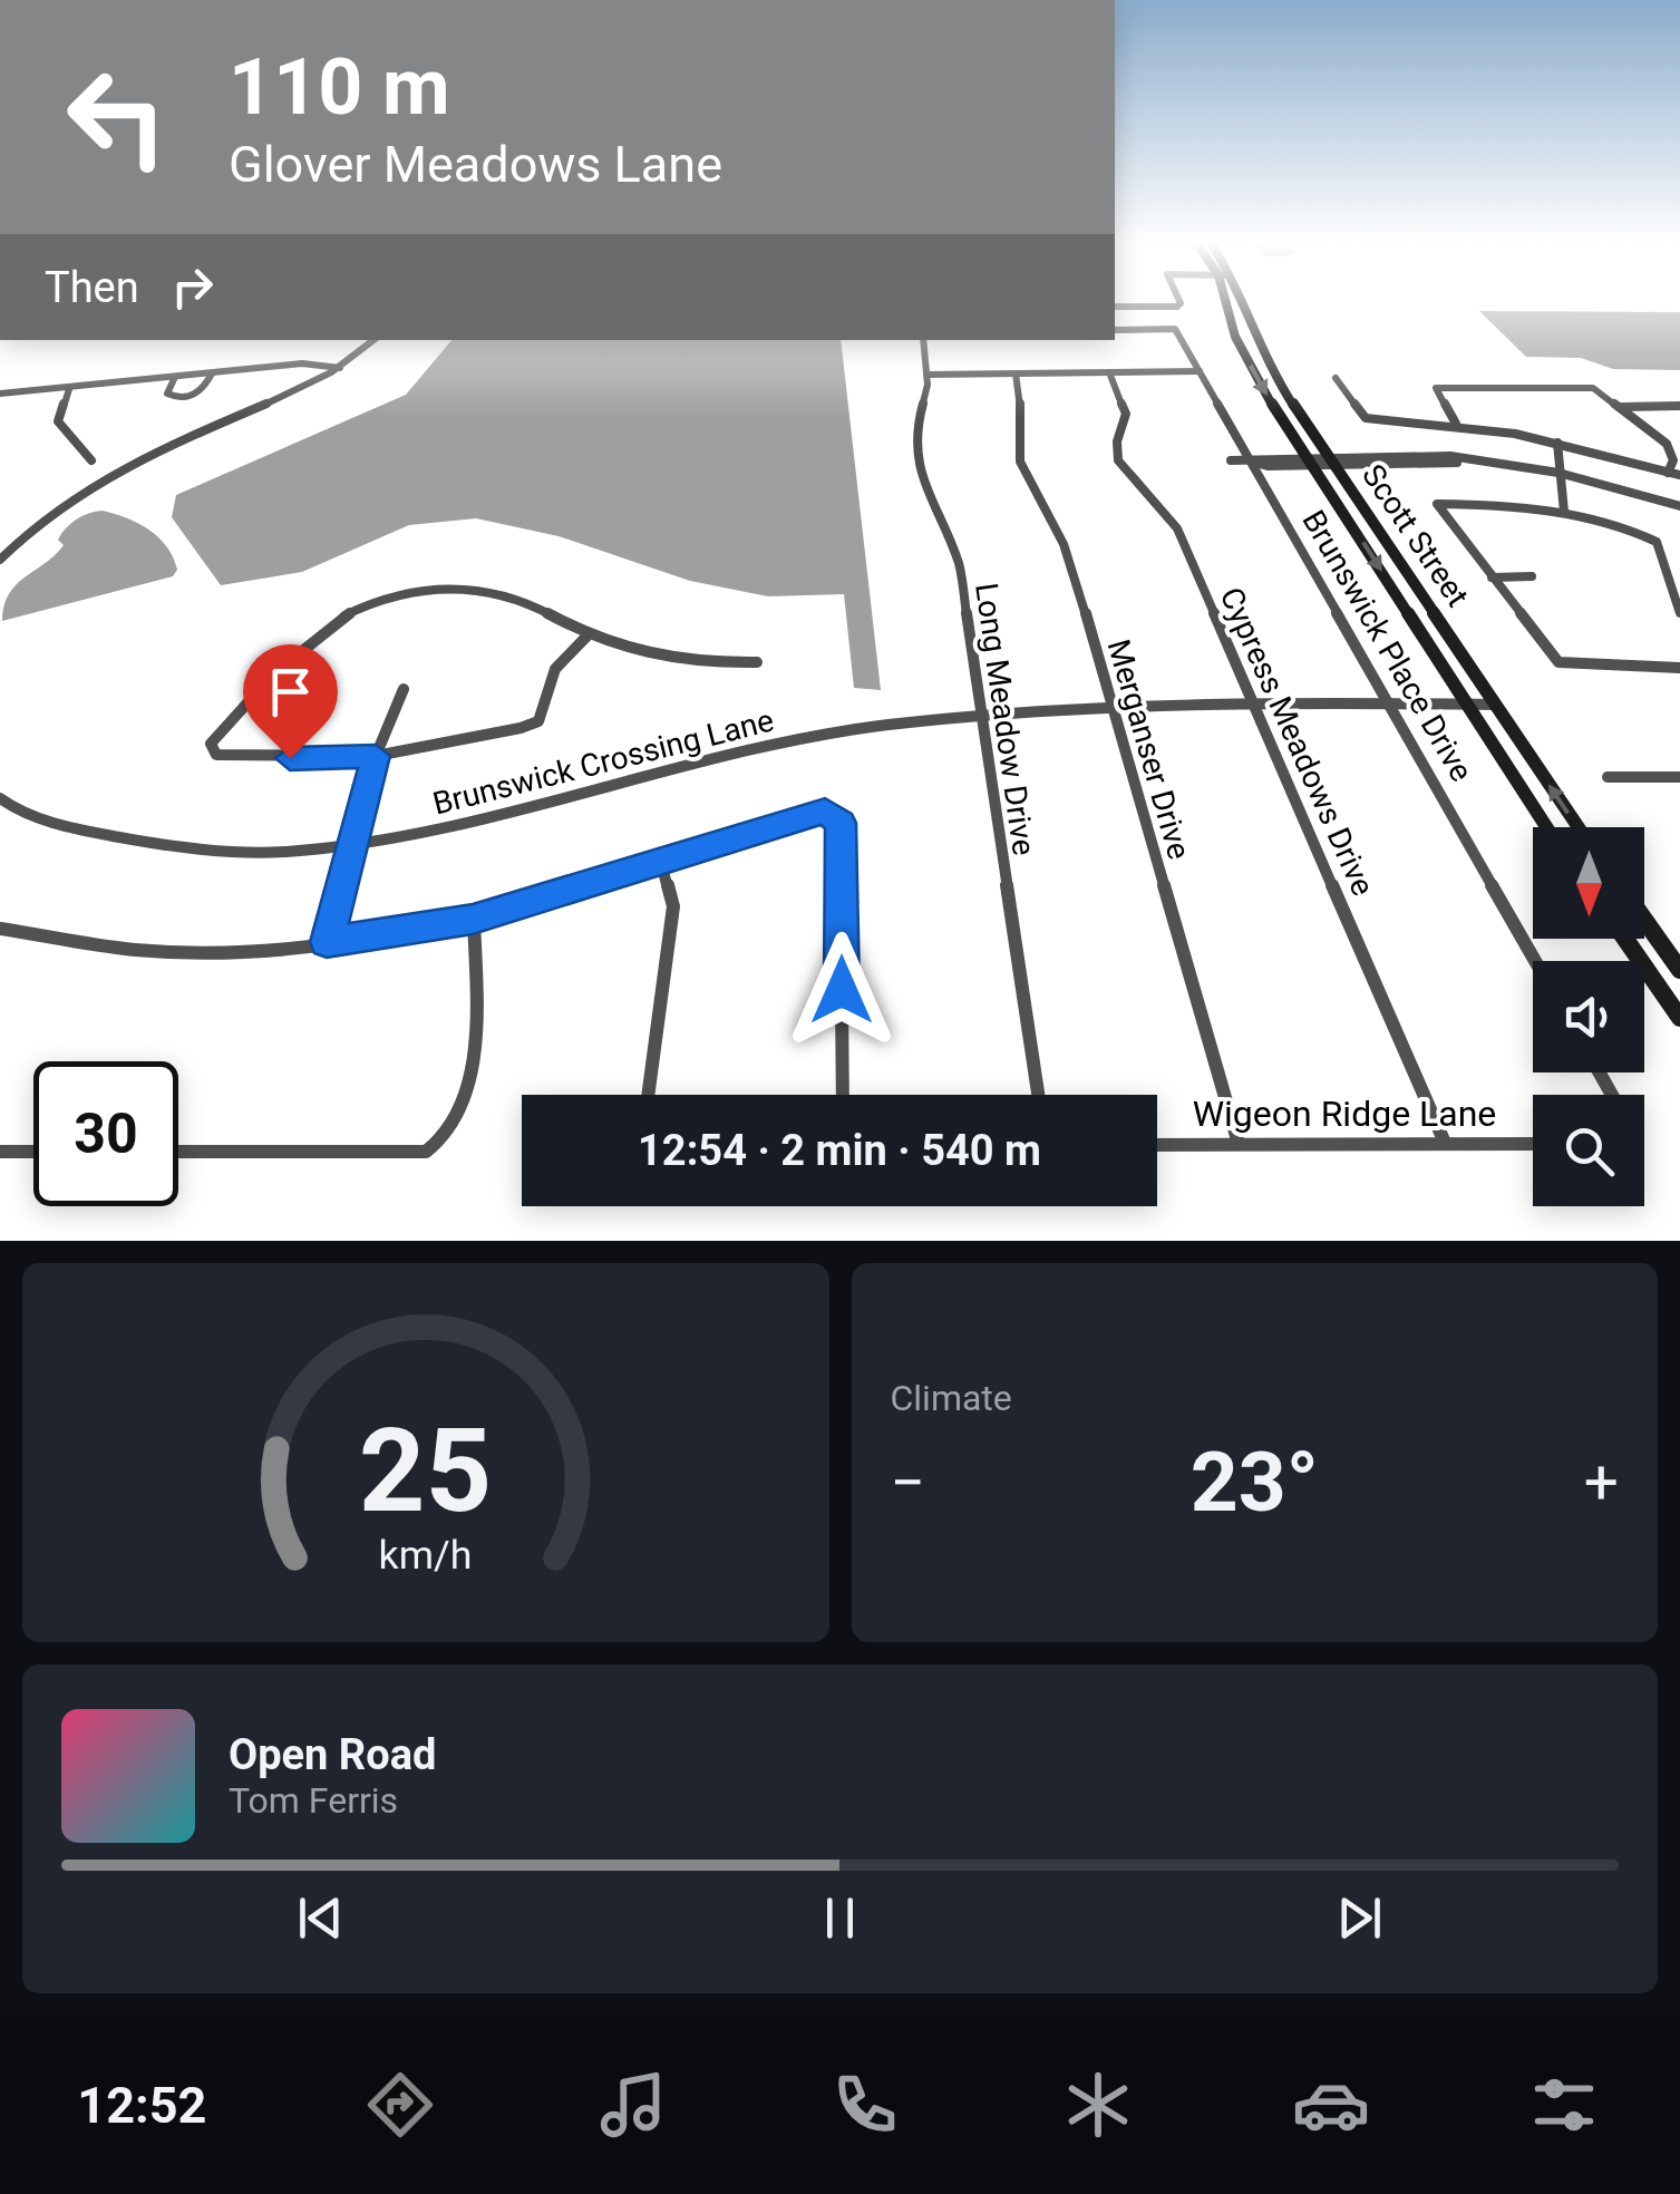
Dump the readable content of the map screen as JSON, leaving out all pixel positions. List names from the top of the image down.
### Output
{
  "streets": {
    "main road": ["Scott Street"],
    "street": [
      "Brunswick Place Drive",
      "Long Meadow Drive",
      "Cypress Meadows Drive",
      "Merganser Drive",
      "Brunswick Crossing Lane",
      "Wigeon Ridge Lane"
    ]
  },
  "crossings": [
    ["Scott Street", "Brunswick Crossing Lane"],
    ["Brunswick Place Drive", "Brunswick Crossing Lane"],
    ["Long Meadow Drive", "Brunswick Crossing Lane"],
    ["Cypress Meadows Drive", "Brunswick Crossing Lane"],
    ["Cypress Meadows Drive", "Wigeon Ridge Lane"],
    ["Merganser Drive", "Brunswick Crossing Lane"],
    ["Merganser Drive", "Wigeon Ridge Lane"]
  ],
  "north": "bottom",
  "page": {
    "turn": ["110 m", "Glover Meadows Lane"],
    "then": "Then",
    "limit": "30",
    "trip": "12:54 · 2 min · 540 m",
    "tile": "Climate",
    "heat": ["−", "23°", "+"],
    "song": ["Open Road", "Tom Ferris"],
    "tabs": "12:52",
    "gauge": ["25", "km/h"]
  }
}
